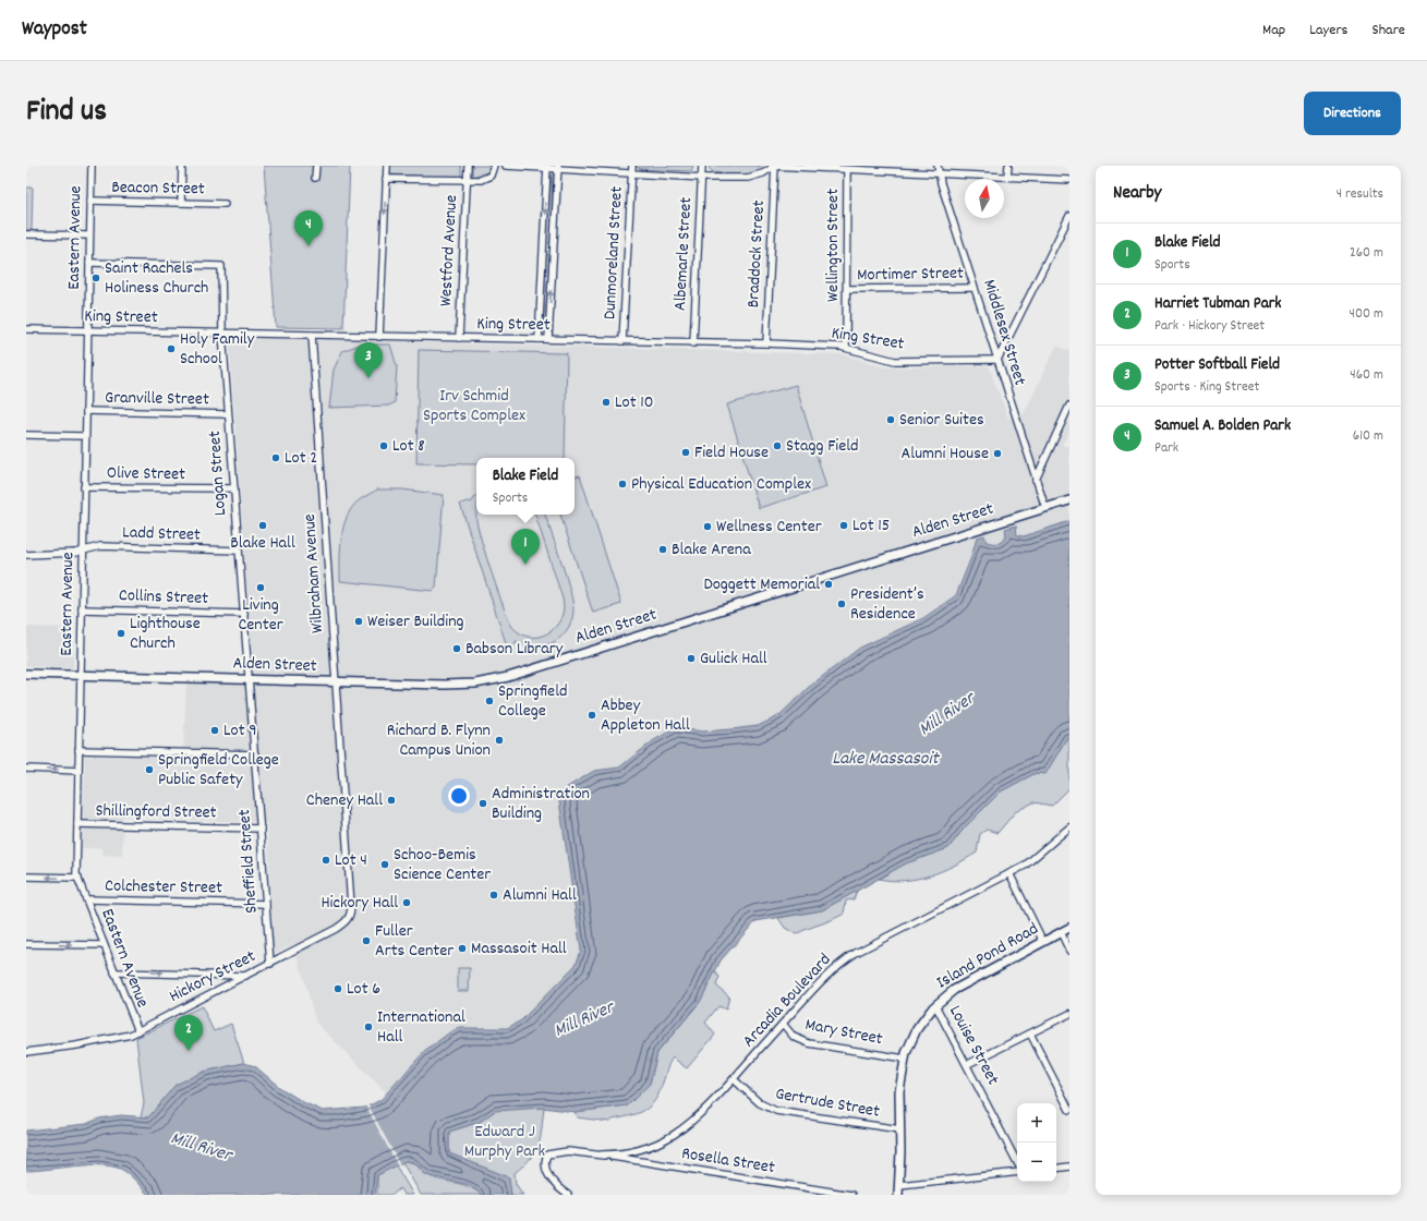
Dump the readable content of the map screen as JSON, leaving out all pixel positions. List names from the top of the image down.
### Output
{
  "streets": {
    "main road": ["Alden Street", "Island Pond Road"],
    "street": [
      "Beacon Street",
      "Eastern Avenue",
      "Wellington Street",
      "Westford Avenue",
      "Dunmoreland Street",
      "Albemarle Street",
      "Braddock Street",
      "Mortimer Street",
      "King Street",
      "Middlesex Street",
      "Granville Street",
      "Logan Street",
      "Olive Street",
      "Ladd Street",
      "Wilbraham Avenue",
      "Collins Street",
      "Shillingford Street",
      "Sheffield Street",
      "Colchester Street",
      "Hickory Street",
      "Arcadia Boulevard",
      "Mary Street",
      "Louise Street",
      "Gertrude Street",
      "Rosella Street"
    ]
  },
  "crossings": [
    ["Beacon Street", "Eastern Avenue"],
    ["Eastern Avenue", "King Street"],
    ["Eastern Avenue", "Granville Street"],
    ["Eastern Avenue", "Logan Street"],
    ["Eastern Avenue", "Olive Street"],
    ["Eastern Avenue", "Alden Street"],
    ["Eastern Avenue", "Ladd Street"],
    ["Eastern Avenue", "Collins Street"],
    ["Eastern Avenue", "Shillingford Street"],
    ["Eastern Avenue", "Colchester Street"],
    ["Eastern Avenue", "Hickory Street"],
    ["Wellington Street", "Mortimer Street"],
    ["Wellington Street", "King Street"],
    ["Westford Avenue", "King Street"],
    ["Dunmoreland Street", "King Street"],
    ["Albemarle Street", "King Street"],
    ["Braddock Street", "King Street"],
    ["Mortimer Street", "Middlesex Street"],
    ["King Street", "Middlesex Street"],
    ["King Street", "Logan Street"],
    ["King Street", "Wilbraham Avenue"],
    ["Middlesex Street", "Alden Street"],
    ["Granville Street", "Logan Street"],
    ["Logan Street", "Olive Street"],
    ["Logan Street", "Alden Street"],
    ["Logan Street", "Ladd Street"],
    ["Logan Street", "Collins Street"],
    ["Logan Street", "Sheffield Street"],
    ["Alden Street", "Wilbraham Avenue"],
    ["Alden Street", "Sheffield Street"],
    ["Wilbraham Avenue", "Hickory Street"],
    ["Shillingford Street", "Sheffield Street"],
    ["Sheffield Street", "Colchester Street"],
    ["Sheffield Street", "Hickory Street"],
    ["Island Pond Road", "Mary Street"],
    ["Island Pond Road", "Louise Street"],
    ["Island Pond Road", "Gertrude Street"],
    ["Arcadia Boulevard", "Mary Street"],
    ["Arcadia Boulevard", "Gertrude Street"],
    ["Arcadia Boulevard", "Rosella Street"]
  ],
  "water": ["Mill River", "Lake Massasoit"],
  "parks": ["Irv Schmid Sports Complex", "Edward J Murphy Park"],
  "places": [
    "Saint Rachels Holiness Church",
    "Holy Family School",
    "Lot 10",
    "Senior Suites",
    "Lot 8",
    "Stagg Field",
    "Field House",
    "Alumni House",
    "Lot 2",
    "Physical Education Complex",
    "Blake Hall",
    "Lot 15",
    "Wellness Center",
    "Blake Arena",
    "Doggett Memorial",
    "Living Center",
    "President’s Residence",
    "Weiser Building",
    "Lighthouse Church",
    "Babson Library",
    "Gulick Hall",
    "Springfield College",
    "Abbey Appleton Hall",
    "Lot 9",
    "Richard B. Flynn Campus Union",
    "Springfield College Public Safety",
    "Cheney Hall",
    "Administration Building",
    "Lot 4",
    "Schoo-Bemis Science Center",
    "Alumni Hall",
    "Hickory Hall",
    "Fuller Arts Center",
    "Massasoit Hall",
    "Lot 6",
    "International Hall"
  ],
  "north": "top",
  "page": {
    "header": "Waypost",
    "nav": ["Map", "Layers", "Share"],
    "title": "Find us",
    "buttons": "Directions",
    "heading": ["Nearby", "4 results"],
    "pins": [
      "4",
      "3",
      "1",
      "2"
    ],
    "list": [
      {
        "mark": "1",
        "name": "Blake Field",
        "note": "Sports",
        "value": "260 m"
      },
      {
        "mark": "2",
        "name": "Harriet Tubman Park",
        "note": "Park · Hickory Street",
        "value": "400 m"
      },
      {
        "mark": "3",
        "name": "Potter Softball Field",
        "note": "Sports · King Street",
        "value": "460 m"
      },
      {
        "mark": "4",
        "name": "Samuel A. Bolden Park",
        "note": "Park",
        "value": "610 m"
      }
    ],
    "popup": ["Blake Field", "Sports"],
    "map_buttons": ["+", "−"]
  }
}
